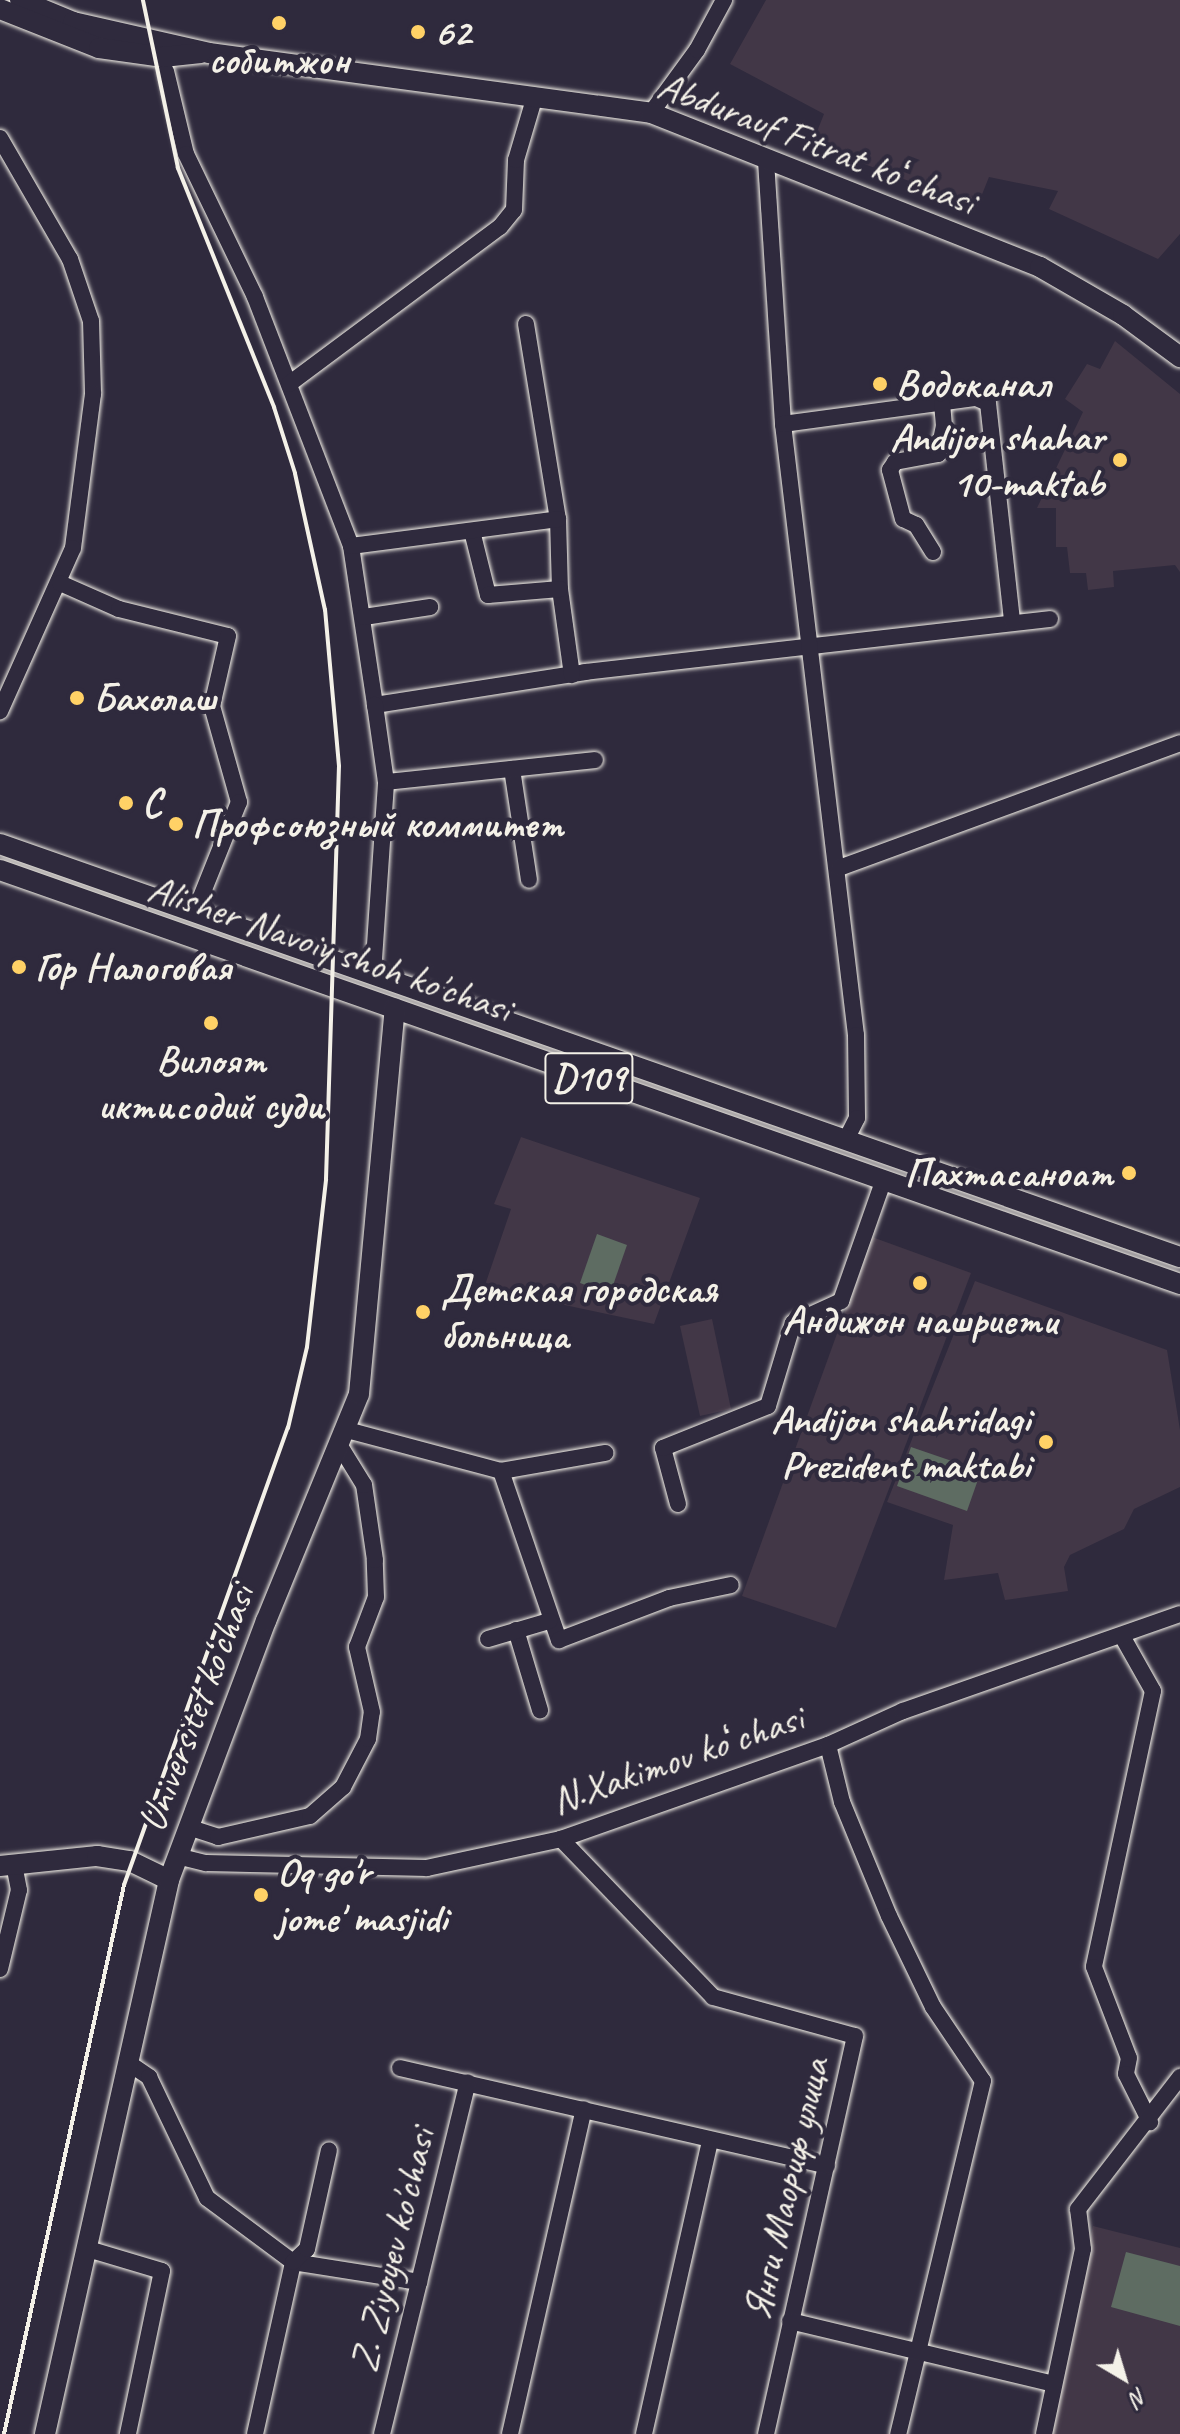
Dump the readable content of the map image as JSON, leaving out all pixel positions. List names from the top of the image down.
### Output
{
  "streets": {
    "main road": [
      "Abdurauf Fitrat koʻchasi",
      "Alisher Navoiy shoh ko'chasi",
      "D109",
      "Universitet kо‘chasi"
    ],
    "street": ["N.Xakimov koʻchasi", "Янги Маориф улица", "Z. Ziyoyev ko'chasi"]
  },
  "crossings": [
    ["Alisher Navoiy shoh ko'chasi", "Universitet kо‘chasi"],
    ["Universitet kо‘chasi", "N.Xakimov koʻchasi"],
    ["N.Xakimov koʻchasi", "Янги Маориф улица"]
  ],
  "places": [
    "собитжон",
    "62",
    "Водоканал",
    "Andijon shahar 10-maktab",
    "Бахолаш",
    "С",
    "Профсоюзный коммитет",
    "Гор Налоговая",
    "Вилоят иктисодий суди",
    "Пахтасаноат",
    "Андижон нашриети",
    "Детская городская больница",
    "Andijon shahridagi Prezident maktabi",
    "Oq go'r jome' masjidi"
  ],
  "north": "bottom right"
}
